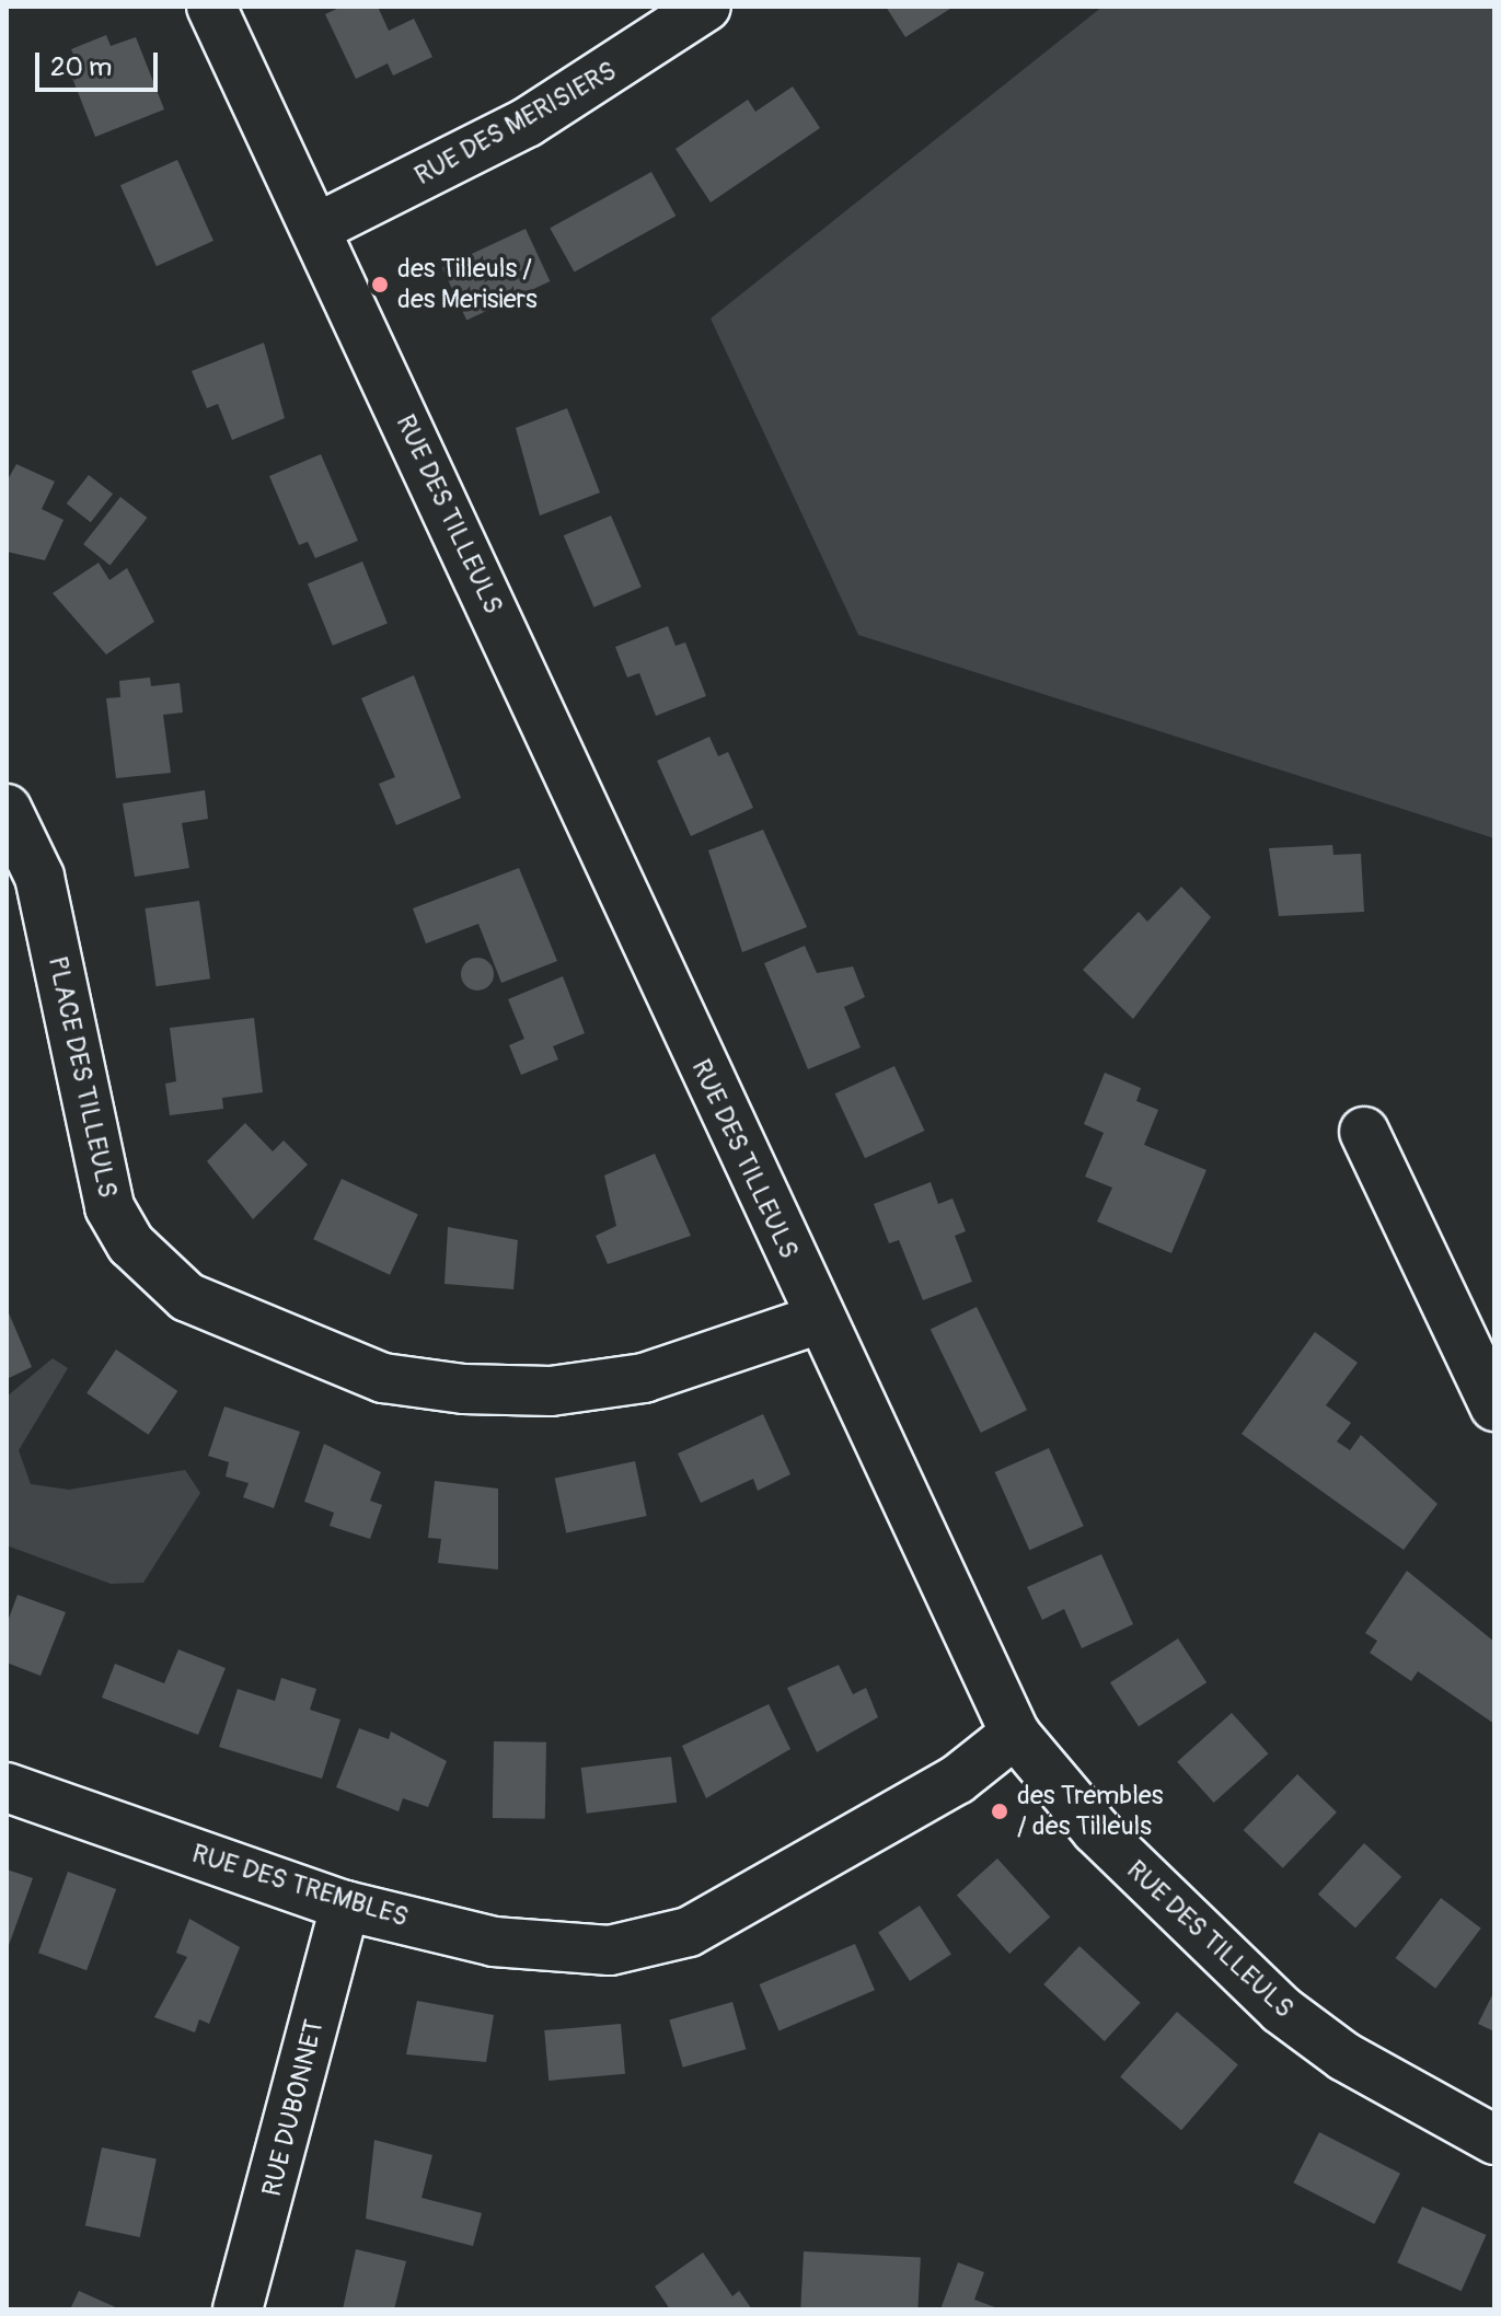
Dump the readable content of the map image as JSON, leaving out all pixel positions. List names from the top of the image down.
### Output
{
  "streets": {
    "street": [
      "RUE DES MERISIERS",
      "RUE DES TILLEULS",
      "PLACE DES TILLEULS",
      "RUE DES TREMBLES",
      "RUE DUBONNET"
    ]
  },
  "crossings": [
    ["RUE DES MERISIERS", "RUE DES TILLEULS"],
    ["RUE DES TILLEULS", "PLACE DES TILLEULS"],
    ["RUE DES TILLEULS", "RUE DES TREMBLES"],
    ["RUE DES TREMBLES", "RUE DUBONNET"]
  ],
  "places": ["des Tilleuls / des Merisiers", "des Trembles / des Tilleuls"],
  "scale_bar": "20 m"
}
